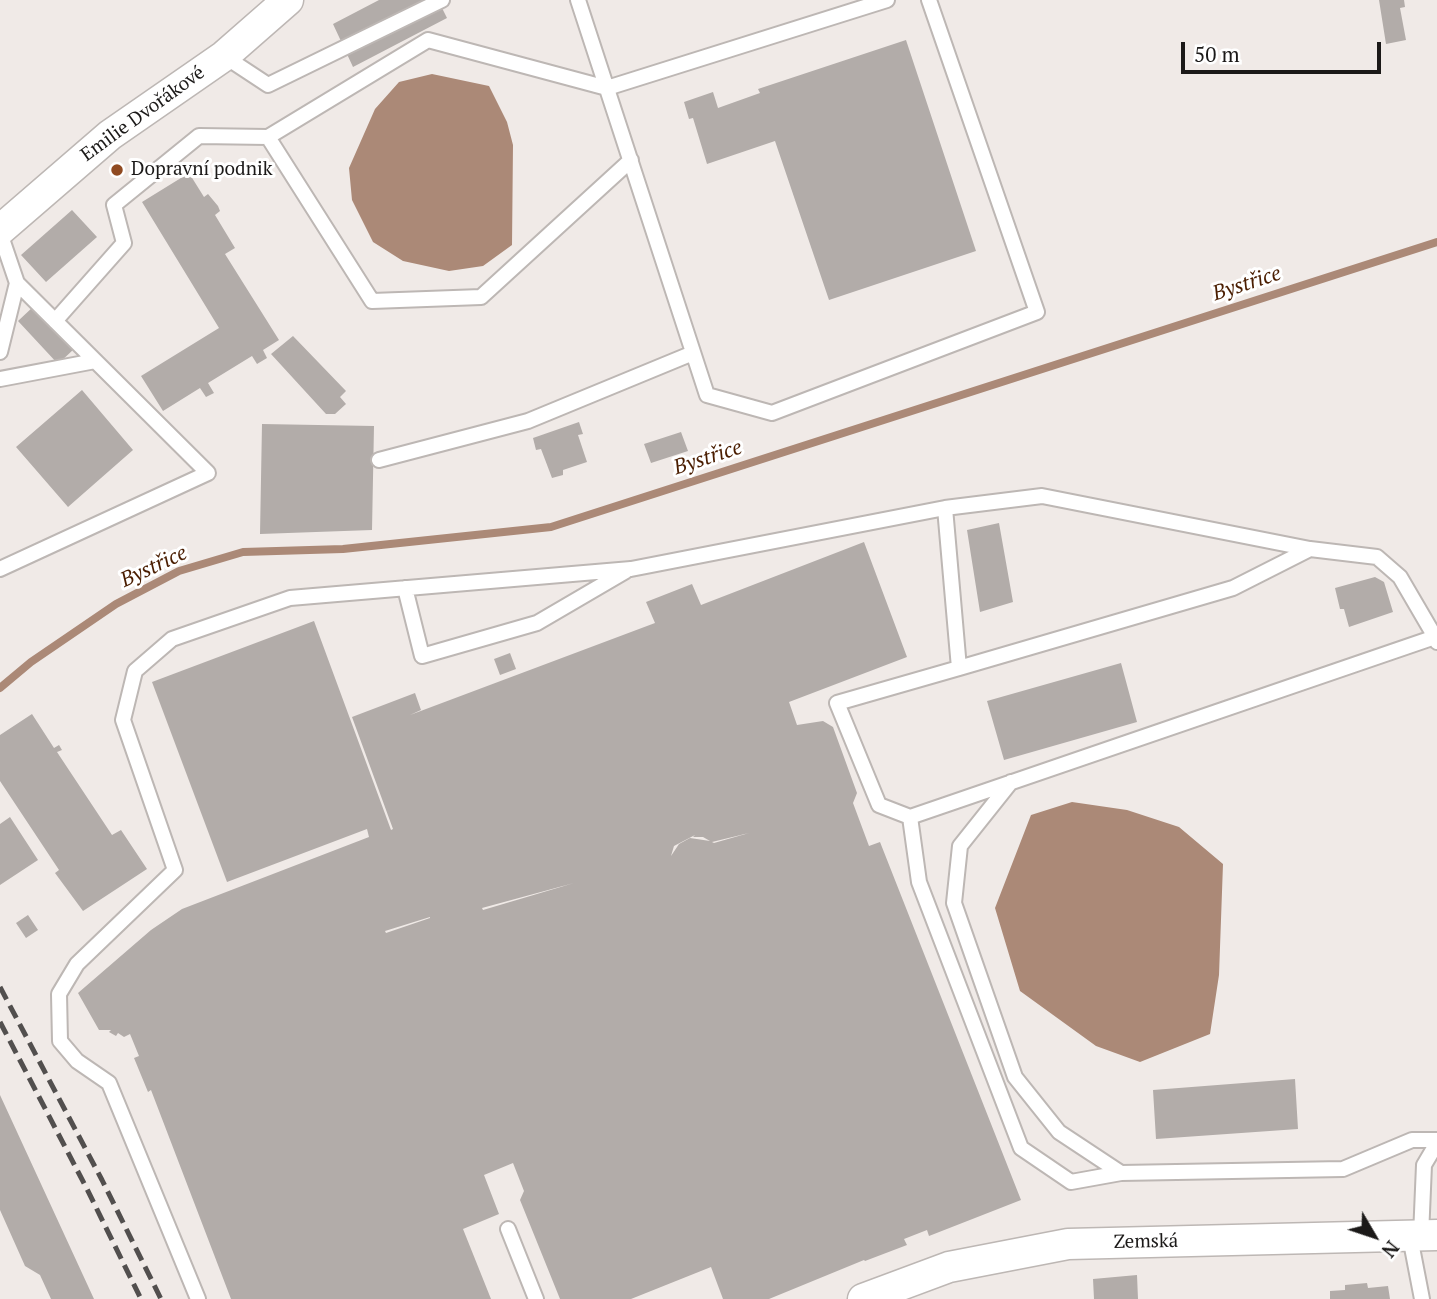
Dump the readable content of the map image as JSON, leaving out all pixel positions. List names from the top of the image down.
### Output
{
  "streets": {
    "street": ["Emilie Dvořákové", "Zemská"]
  },
  "water": ["Bystřice"],
  "places": ["Dopravní podnik"],
  "scale_bar": "50 m",
  "north": "bottom right"
}
